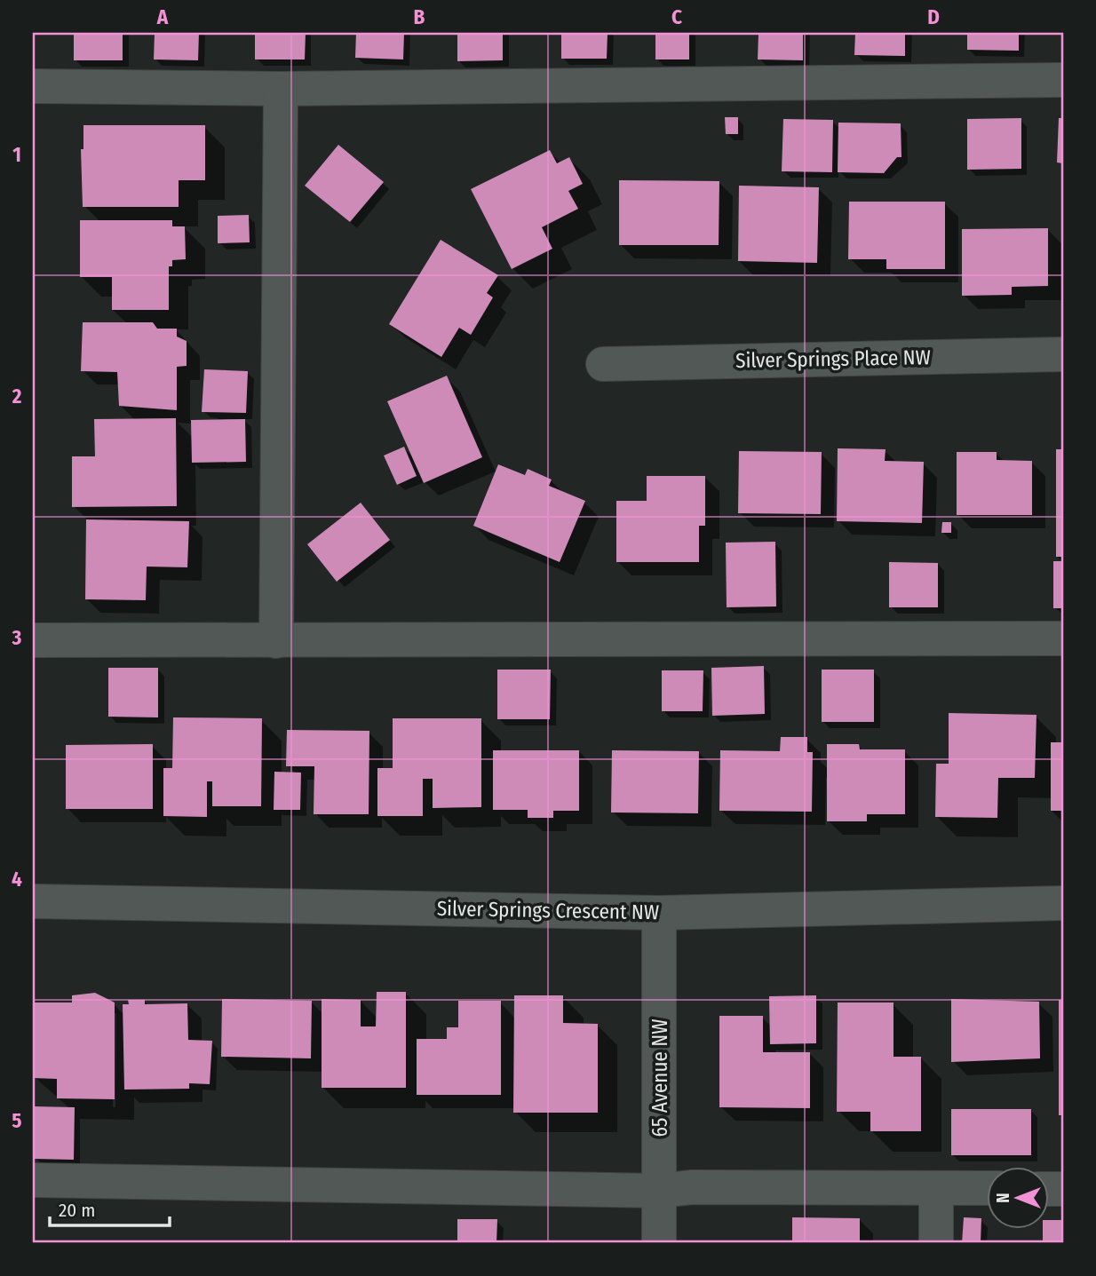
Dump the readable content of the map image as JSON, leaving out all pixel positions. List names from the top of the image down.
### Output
{
  "streets": {
    "street": ["Silver Springs Place NW", "Silver Springs Crescent NW", "65 Avenue NW"]
  },
  "crossings": [
    ["Silver Springs Crescent NW", "65 Avenue NW"]
  ],
  "scale_bar": "20 m",
  "north": "left",
  "grid": {
    "columns": [
      "A",
      "B",
      "C",
      "D"
    ],
    "rows": [
      "1",
      "2",
      "3",
      "4",
      "5"
    ]
  }
}
